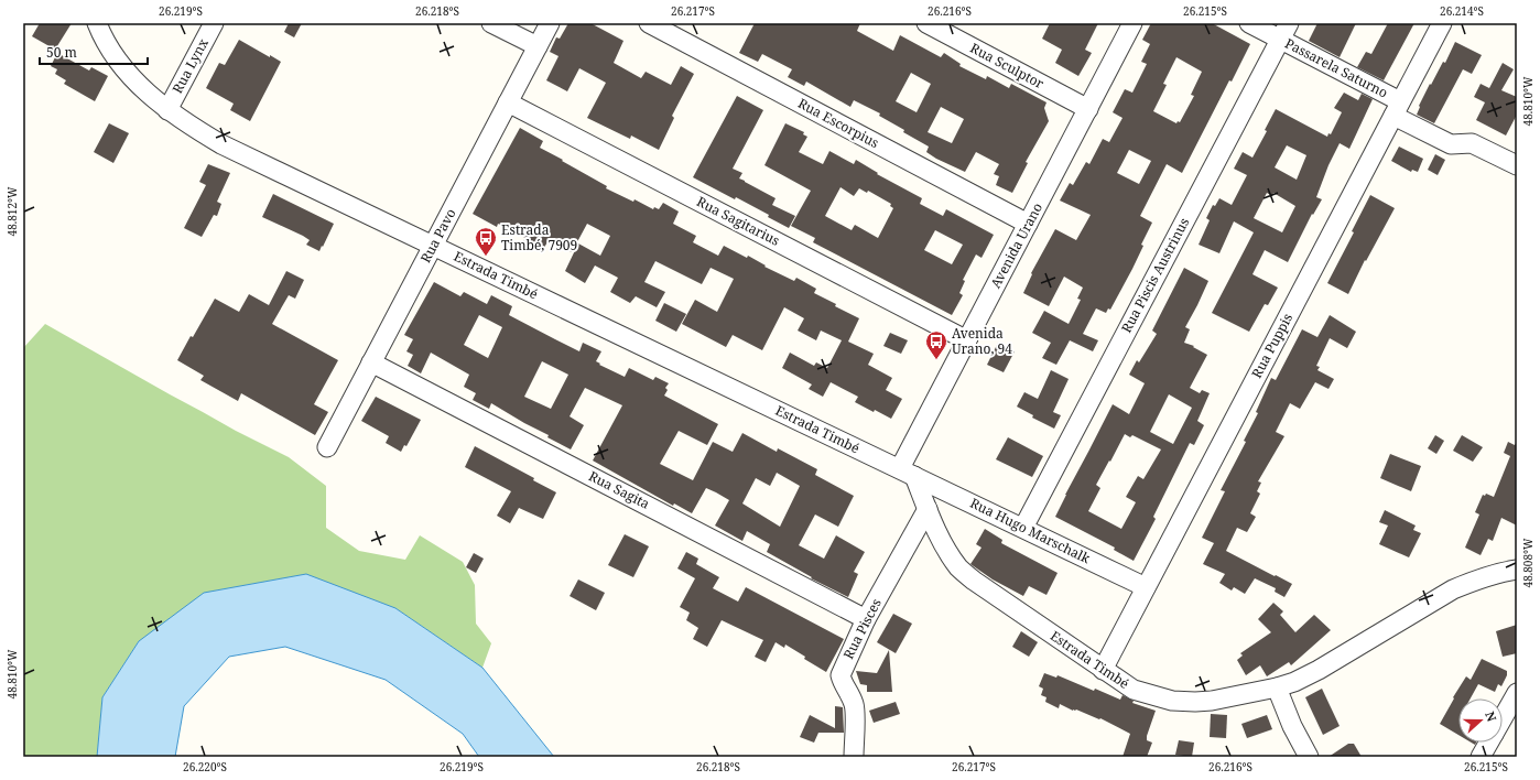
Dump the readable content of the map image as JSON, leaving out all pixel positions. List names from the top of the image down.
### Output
{
  "streets": {
    "street": [
      "Rua Lynx",
      "Rua Sculptor",
      "Passarela Saturno",
      "Rua Escorpius",
      "Rua Sagitarius",
      "Rua Pavo",
      "Avenida Urano",
      "Estrada Timbé",
      "Rua Piscis Austrinus",
      "Rua Puppis",
      "Rua Sagita",
      "Rua Hugo Marschalk",
      "Rua Pisces"
    ]
  },
  "crossings": [
    ["Rua Lynx", "Estrada Timbé"],
    ["Rua Sculptor", "Avenida Urano"],
    ["Passarela Saturno", "Rua Piscis Austrinus"],
    ["Passarela Saturno", "Rua Puppis"],
    ["Rua Escorpius", "Avenida Urano"],
    ["Rua Sagitarius", "Rua Pavo"],
    ["Rua Sagitarius", "Avenida Urano"],
    ["Rua Pavo", "Estrada Timbé"],
    ["Rua Pavo", "Rua Sagita"],
    ["Avenida Urano", "Estrada Timbé"],
    ["Avenida Urano", "Rua Hugo Marschalk"],
    ["Estrada Timbé", "Rua Puppis"],
    ["Estrada Timbé", "Rua Hugo Marschalk"],
    ["Estrada Timbé", "Rua Pisces"],
    ["Rua Piscis Austrinus", "Rua Hugo Marschalk"],
    ["Rua Puppis", "Rua Hugo Marschalk"],
    ["Rua Sagita", "Rua Pisces"]
  ],
  "places": {
    "bus stop": ["Estrada Timbé, 7909", "Avenida Urano, 94"]
  },
  "scale_bar": "50 m",
  "north": "right",
  "coordinates": [
    "26.219°S",
    "26.218°S",
    "26.217°S",
    "26.216°S",
    "26.215°S",
    "26.214°S",
    "48.810°W",
    "48.812°W",
    "48.808°W",
    "26.220°S"
  ]
}
